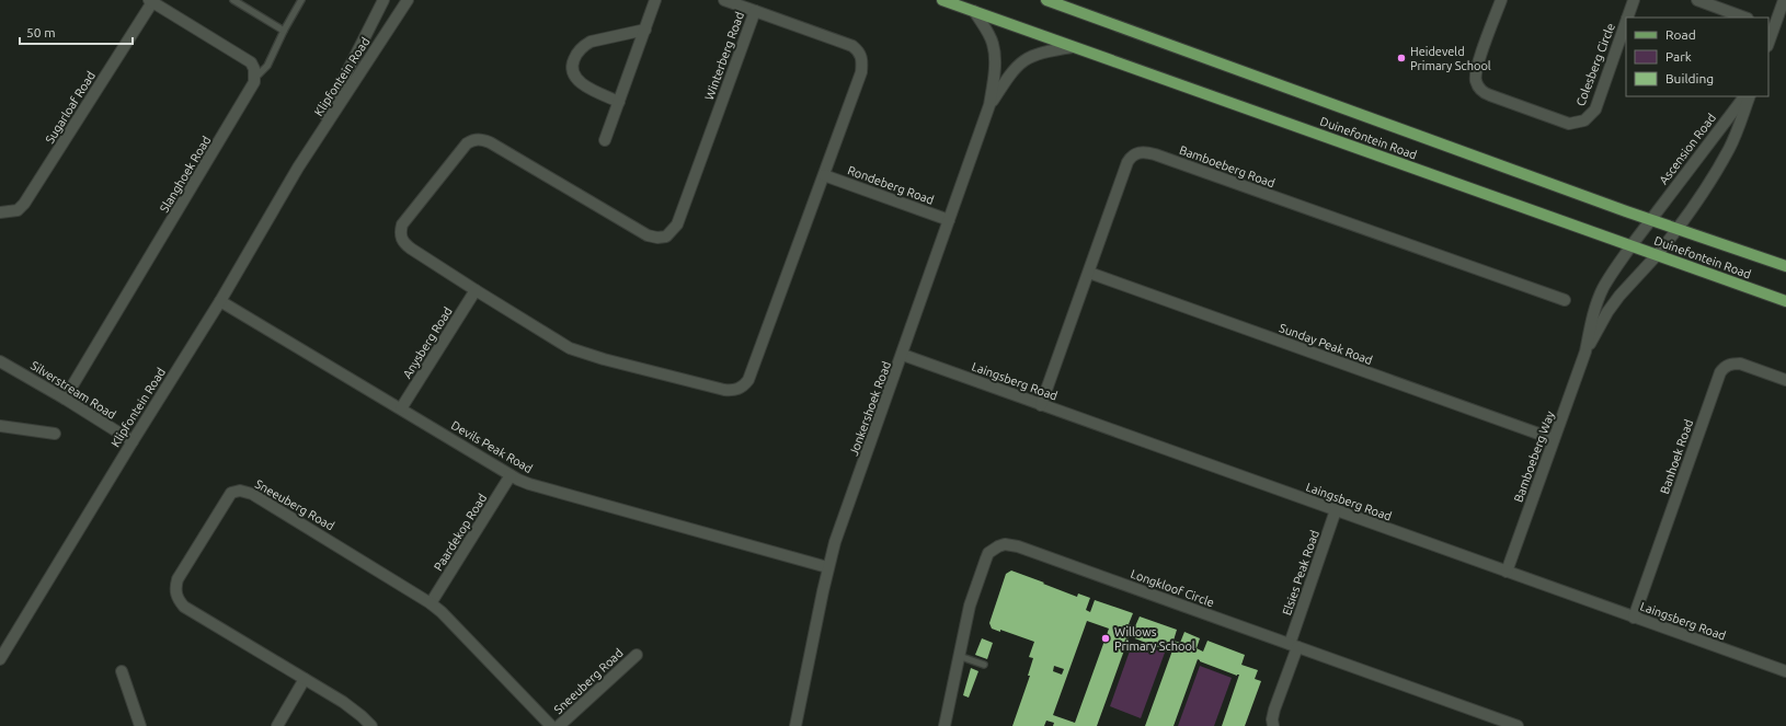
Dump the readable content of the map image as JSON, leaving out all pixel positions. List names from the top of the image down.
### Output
{
  "streets": {
    "main road": ["Duinefontein Road"],
    "street": [
      "Winterberg Road",
      "Colesberg Circle",
      "Klipfontein Road",
      "Sugarloaf Road",
      "Ascension Road",
      "Bamboeberg Road",
      "Slanghoek Road",
      "Rondeberg Road",
      "Anysberg Road",
      "Sunday Peak Road",
      "Laingsberg Road",
      "Silverstream Road",
      "Jonkershoek Road",
      "Devils Peak Road",
      "Bamboeberg Way",
      "Banhoek Road",
      "Sneeuberg Road",
      "Paardekop Road",
      "Elsies Peak Road",
      "Longkloof Circle"
    ]
  },
  "crossings": [
    ["Winterberg Road", "Rondeberg Road"],
    ["Winterberg Road", "Anysberg Road"],
    ["Klipfontein Road", "Silverstream Road"],
    ["Klipfontein Road", "Devils Peak Road"],
    ["Duinefontein Road", "Ascension Road"],
    ["Duinefontein Road", "Jonkershoek Road"],
    ["Duinefontein Road", "Bamboeberg Way"],
    ["Ascension Road", "Bamboeberg Way"],
    ["Bamboeberg Road", "Sunday Peak Road"],
    ["Bamboeberg Road", "Laingsberg Road"],
    ["Slanghoek Road", "Silverstream Road"],
    ["Rondeberg Road", "Jonkershoek Road"],
    ["Anysberg Road", "Devils Peak Road"],
    ["Sunday Peak Road", "Bamboeberg Way"],
    ["Laingsberg Road", "Jonkershoek Road"],
    ["Laingsberg Road", "Bamboeberg Way"],
    ["Laingsberg Road", "Banhoek Road"],
    ["Laingsberg Road", "Elsies Peak Road"],
    ["Jonkershoek Road", "Devils Peak Road"],
    ["Devils Peak Road", "Paardekop Road"],
    ["Sneeuberg Road", "Paardekop Road"],
    ["Elsies Peak Road", "Longkloof Circle"]
  ],
  "places": ["Heideveld Primary School", "Willows Primary School"],
  "legend": ["Road", "Park", "Building"],
  "scale_bar": "50 m"
}
